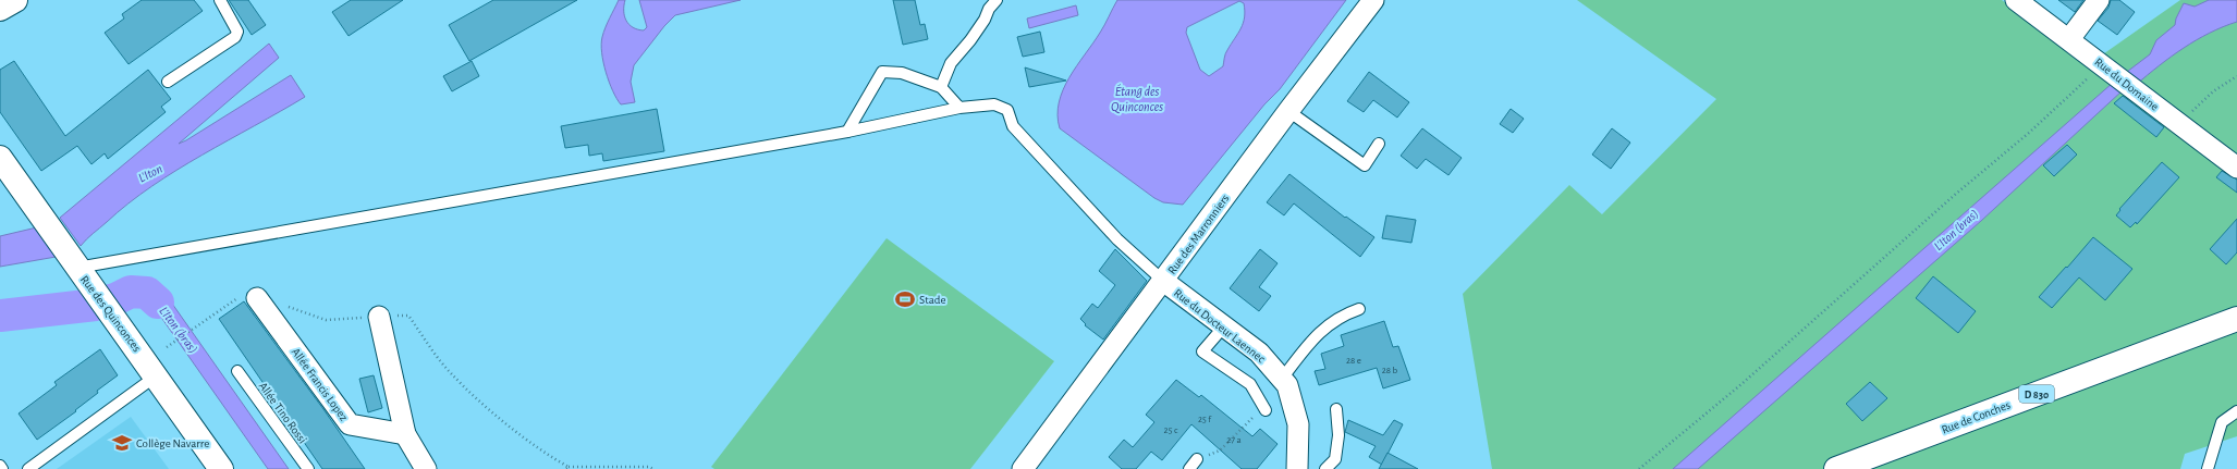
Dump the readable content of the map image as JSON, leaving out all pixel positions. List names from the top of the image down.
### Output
{
  "streets": {
    "main road": ["Rue des Quinconces", "D 830", "Rue de Conches"],
    "street": [
      "Rue du Domaine",
      "Rue des Marronniers",
      "Rue du Docteur Laennec",
      "Allée Francis Lopez"
    ],
    "lane": ["Allée Tino Rossi"]
  },
  "crossings": [
    ["Rue des Marronniers", "Rue du Docteur Laennec"]
  ],
  "water": ["Étang des Quinconces", "L'Iton", "L'Iton (bras)"],
  "places": {
    "sports": ["Stade"],
    "school or university": ["Collège Navarre"]
  },
  "house_numbers": [
    "28 e",
    "28 b",
    "25 f",
    "25 c",
    "27 a"
  ]
}
